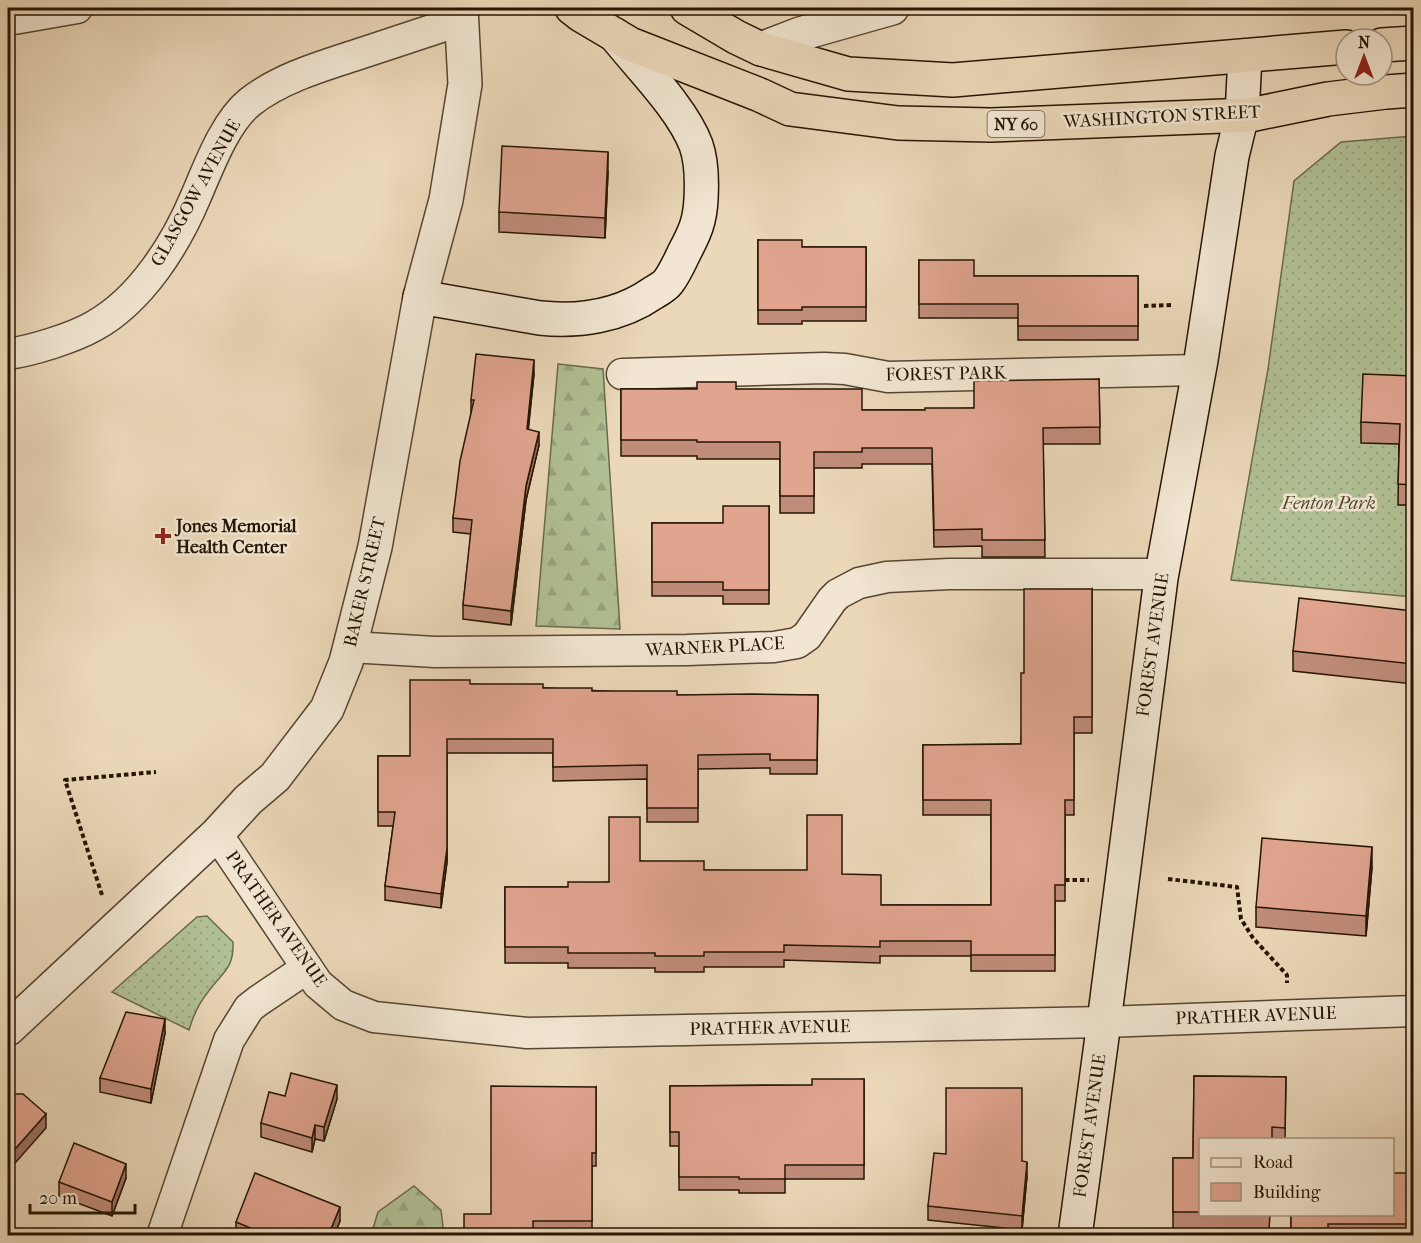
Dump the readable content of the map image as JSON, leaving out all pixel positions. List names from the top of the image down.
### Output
{
  "streets": {
    "highway": ["WASHINGTON STREET", "NY 60"],
    "main road": ["BAKER STREET", "FOREST AVENUE"],
    "street": [
      "GLASGOW AVENUE",
      "FOREST PARK",
      "WARNER PLACE",
      "PRATHER AVENUE"
    ]
  },
  "crossings": [
    ["WASHINGTON STREET", "FOREST AVENUE"],
    ["GLASGOW AVENUE", "BAKER STREET"],
    ["FOREST PARK", "FOREST AVENUE"],
    ["BAKER STREET", "WARNER PLACE"],
    ["BAKER STREET", "PRATHER AVENUE"],
    ["FOREST AVENUE", "WARNER PLACE"],
    ["FOREST AVENUE", "PRATHER AVENUE"]
  ],
  "parks": ["Fenton Park"],
  "places": {
    "health": ["Jones Memorial Health Center"]
  },
  "legend": ["Road", "Building"],
  "scale_bar": "20 m",
  "north": "top"
}
